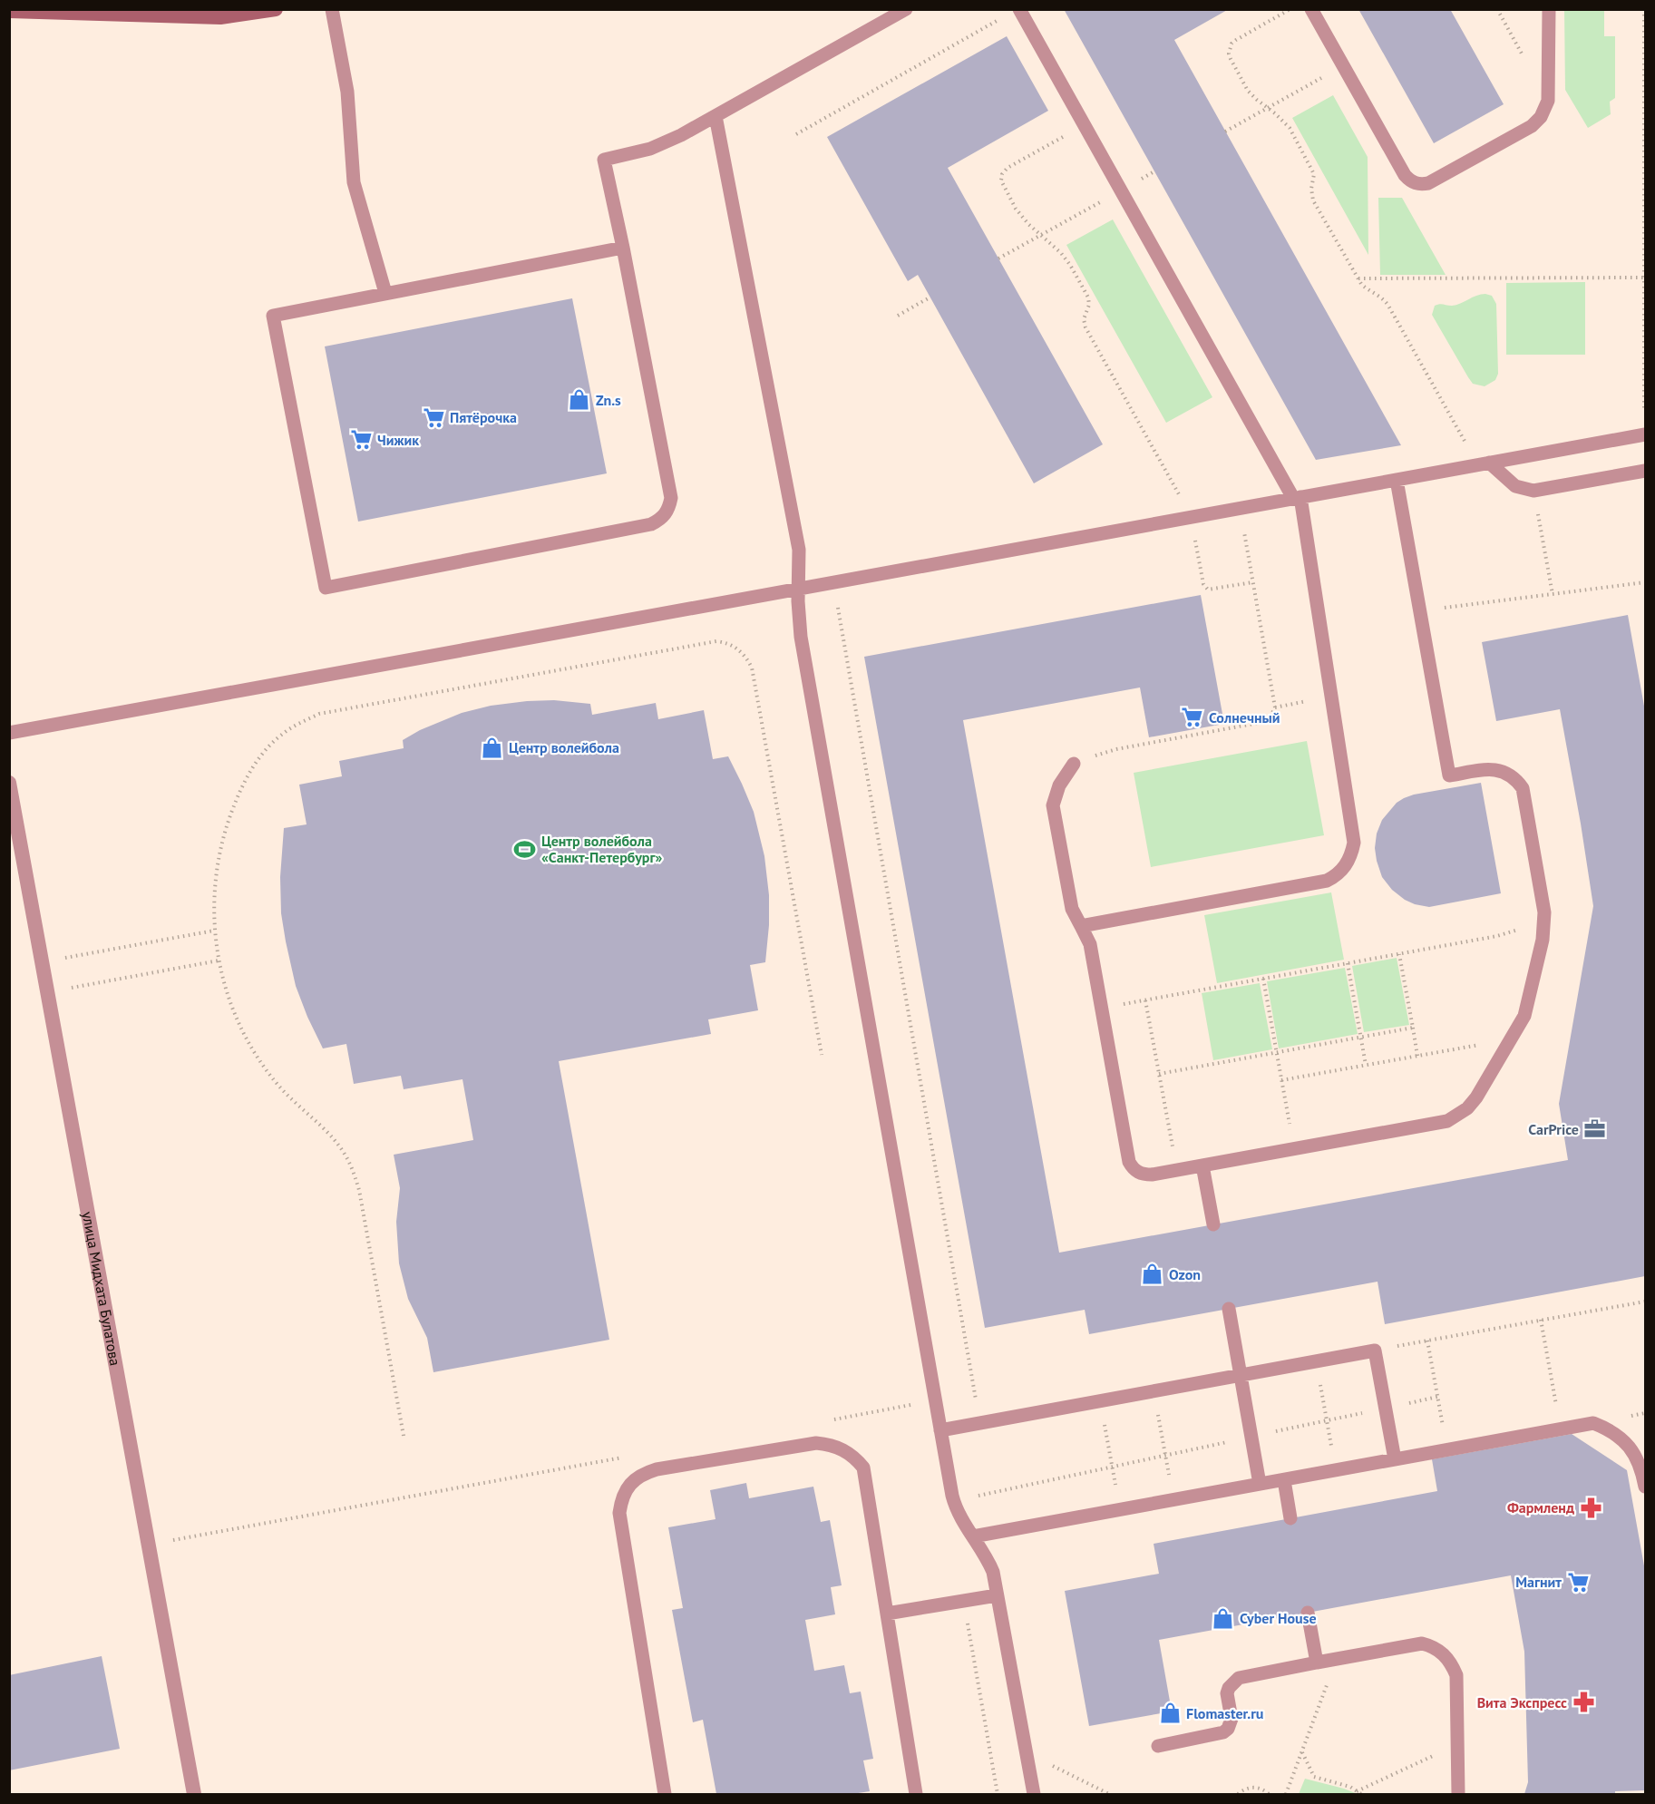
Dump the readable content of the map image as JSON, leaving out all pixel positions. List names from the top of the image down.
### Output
{
  "streets": {
    "street": ["улица Мидхата Булатова"]
  },
  "places": {
    "shop": [
      "Zn.s",
      "Центр волейбола",
      "Ozon",
      "Cyber House",
      "Flomaster.ru"
    ],
    "supermarket": [
      "Пятёрочка",
      "Чижик",
      "Солнечный",
      "Магнит"
    ],
    "sports": ["Центр волейбола «Санкт-Петербург»"],
    "office": ["CarPrice"],
    "pharmacy": ["Фармленд", "Вита Экспресс"]
  }
}
